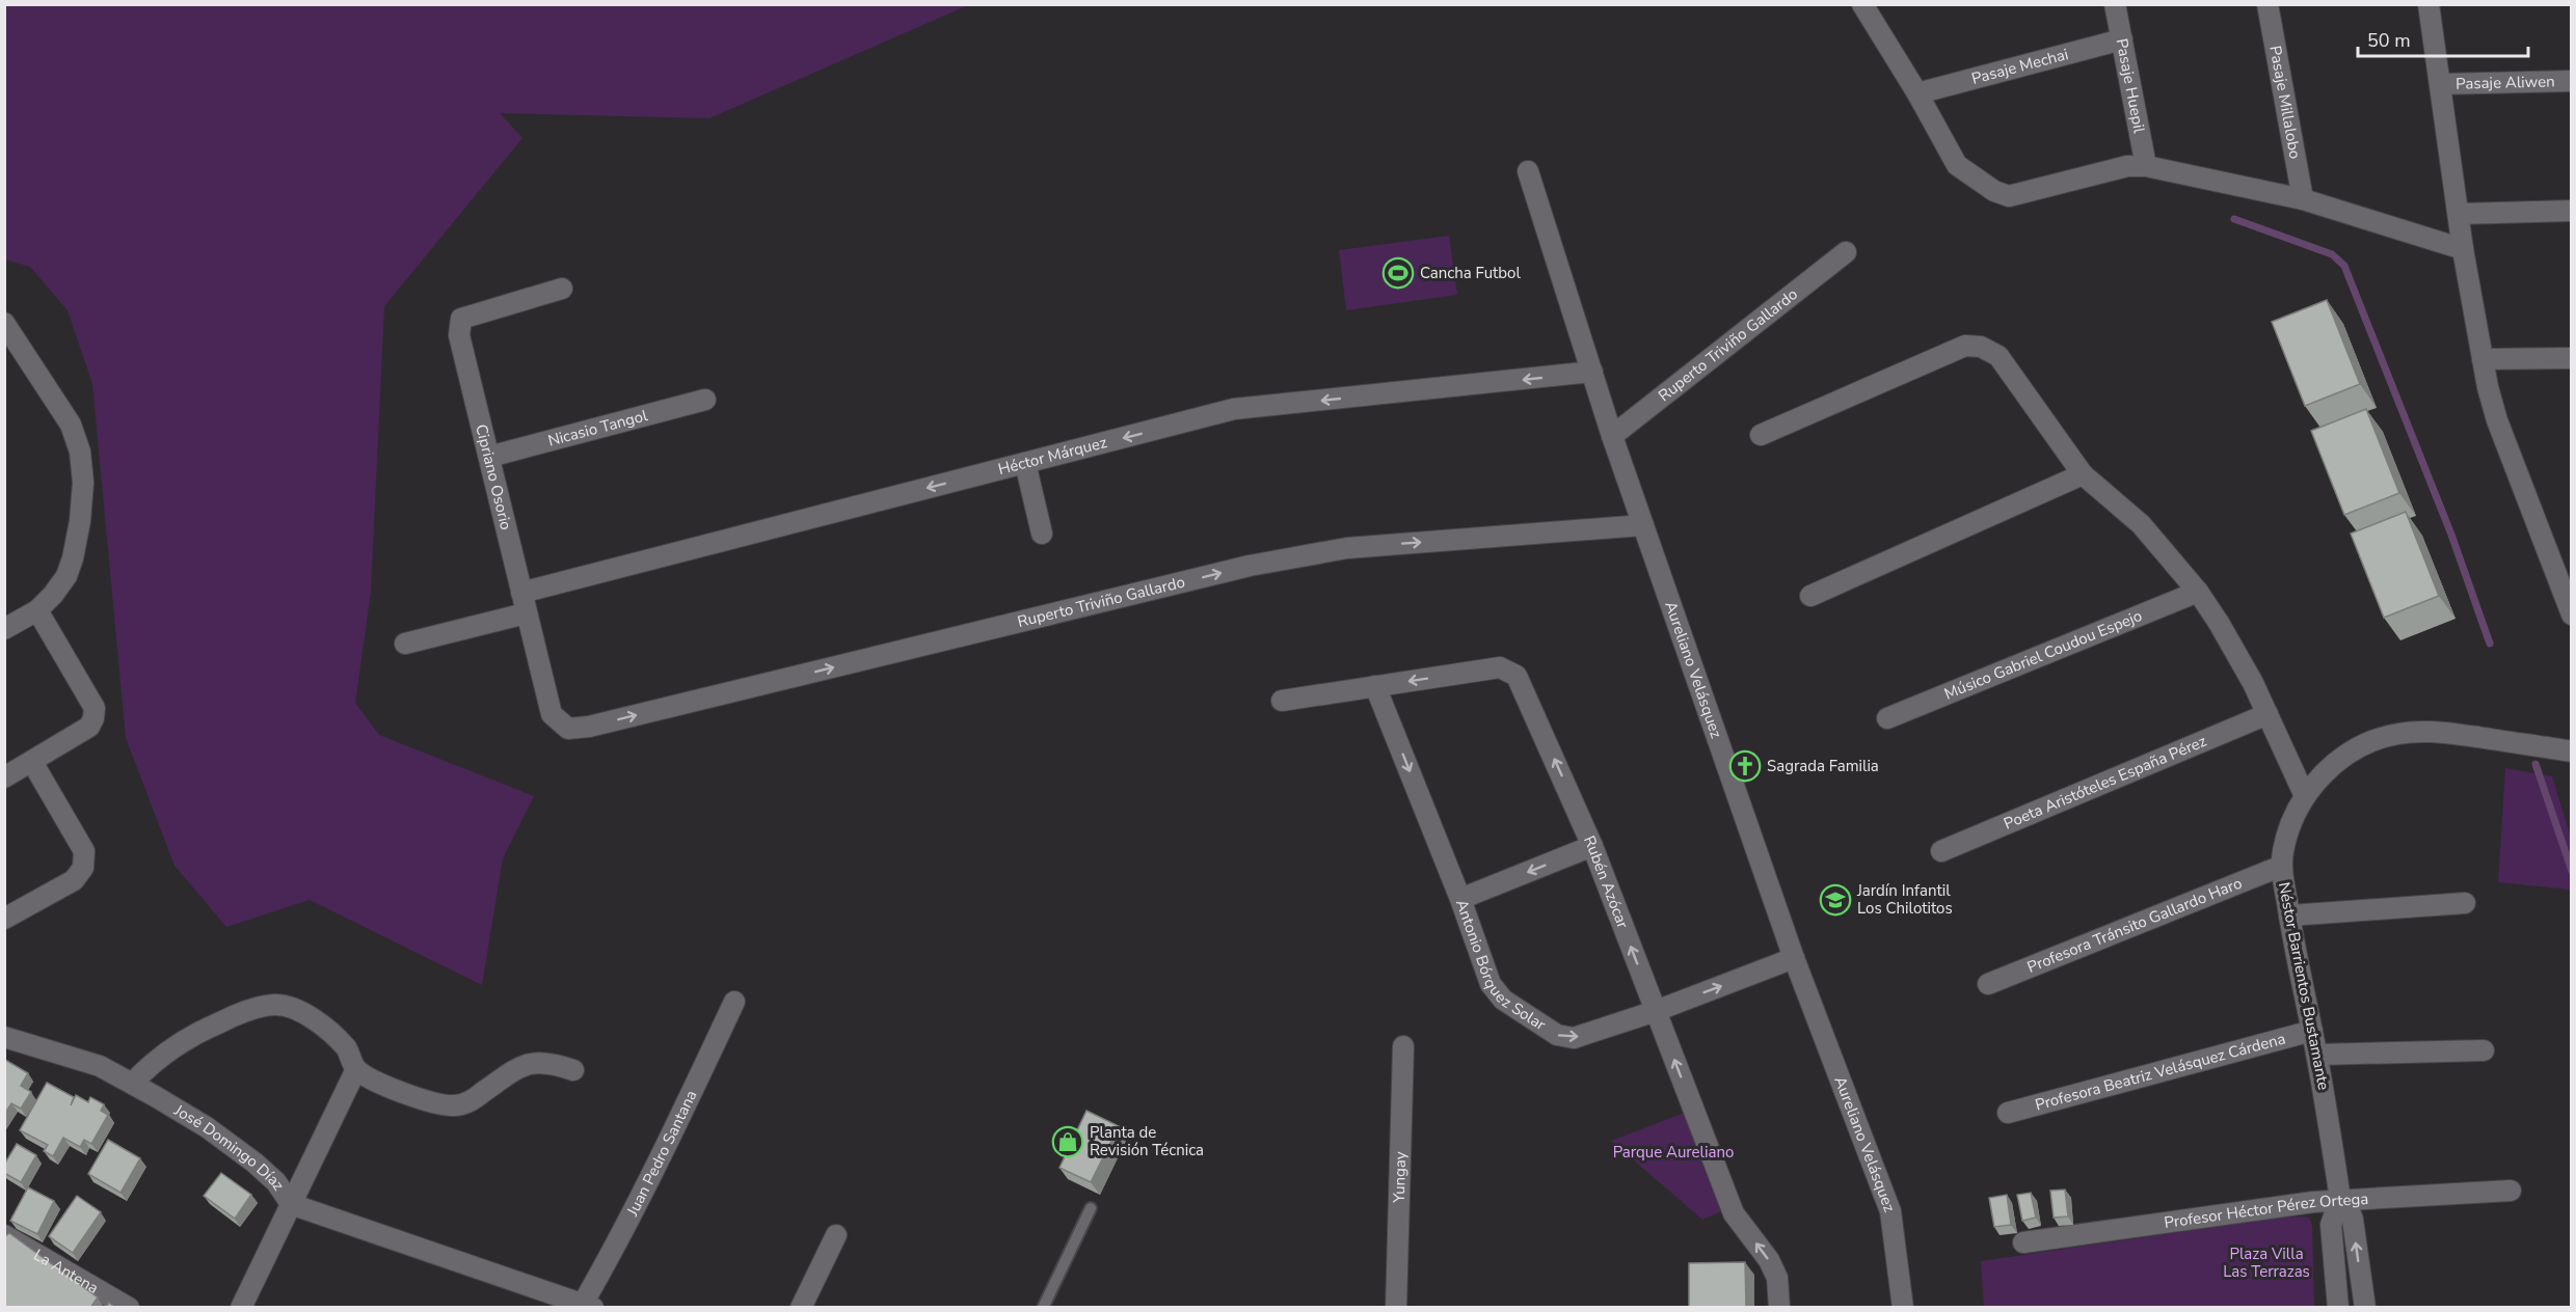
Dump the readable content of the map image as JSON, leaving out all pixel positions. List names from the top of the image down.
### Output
{
  "streets": {
    "street": [
      "Pasaje Mechai",
      "Pasaje Aliwen",
      "Pasaje Huepil",
      "Pasaje Millalobo",
      "Ruperto Triviño Gallardo",
      "Nicasio Tangol",
      "Héctor Márquez",
      "Cipriano Osorio",
      "Músico Gabriel Coudou Espejo",
      "Aureliano Velásquez",
      "Poeta Aristóteles España Pérez",
      "Rubén Azócar",
      "Profesora Tránsito Gallardo Haro",
      "Antonio Bórquez Solar",
      "Néstor Barrientos Bustamante",
      "Profesora Beatriz Velásquez Cárdena",
      "José Domingo Díaz",
      "Juan Pedro Santana",
      "Yungay",
      "Profesor Héctor Pérez Ortega",
      "La Antena"
    ]
  },
  "crossings": [
    ["Pasaje Mechai", "Pasaje Huepil"],
    ["Ruperto Triviño Gallardo", "Cipriano Osorio"],
    ["Ruperto Triviño Gallardo", "Aureliano Velásquez"],
    ["Nicasio Tangol", "Cipriano Osorio"],
    ["Héctor Márquez", "Cipriano Osorio"],
    ["Héctor Márquez", "Aureliano Velásquez"],
    ["Aureliano Velásquez", "Antonio Bórquez Solar"],
    ["Rubén Azócar", "Antonio Bórquez Solar"],
    ["Profesora Tránsito Gallardo Haro", "Néstor Barrientos Bustamante"],
    ["Néstor Barrientos Bustamante", "Profesora Beatriz Velásquez Cárdena"],
    ["Néstor Barrientos Bustamante", "Profesor Héctor Pérez Ortega"],
    ["José Domingo Díaz", "Juan Pedro Santana"]
  ],
  "one_way": ["Ruperto Triviño Gallardo", "Héctor Márquez", "Rubén Azócar"],
  "parks": ["Parque Aureliano", "Plaza Villa Las Terrazas"],
  "places": {
    "sports": ["Cancha Futbol"],
    "church": ["Sagrada Familia"],
    "school or university": ["Jardín Infantil Los Chilotitos"],
    "shop": ["Planta de Revisión Técnica"]
  },
  "scale_bar": "50 m"
}
